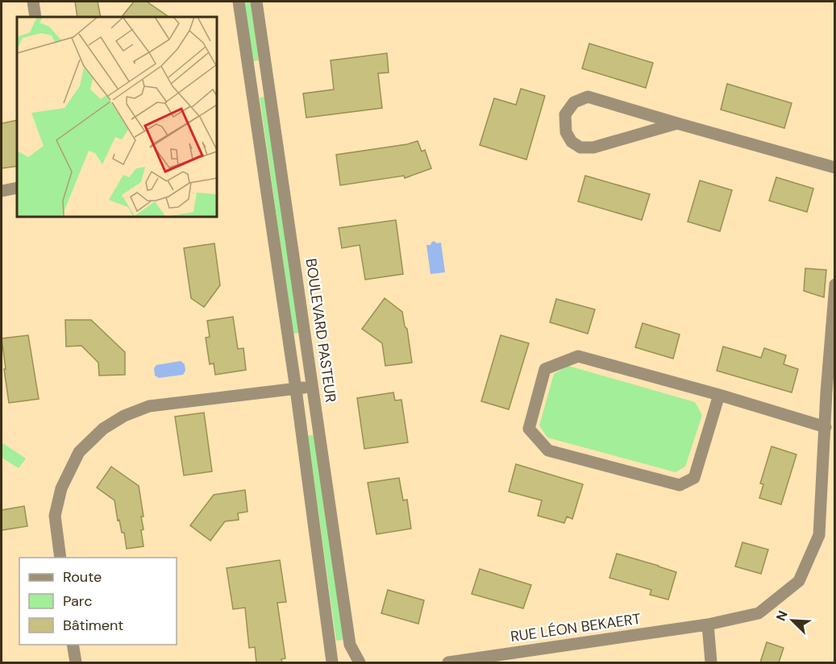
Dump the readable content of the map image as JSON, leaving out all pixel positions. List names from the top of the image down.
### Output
{
  "streets": {
    "street": ["BOULEVARD PASTEUR", "RUE LÉON BEKAERT"]
  },
  "legend": ["Route", "Parc", "Bâtiment"],
  "north": "top left"
}
